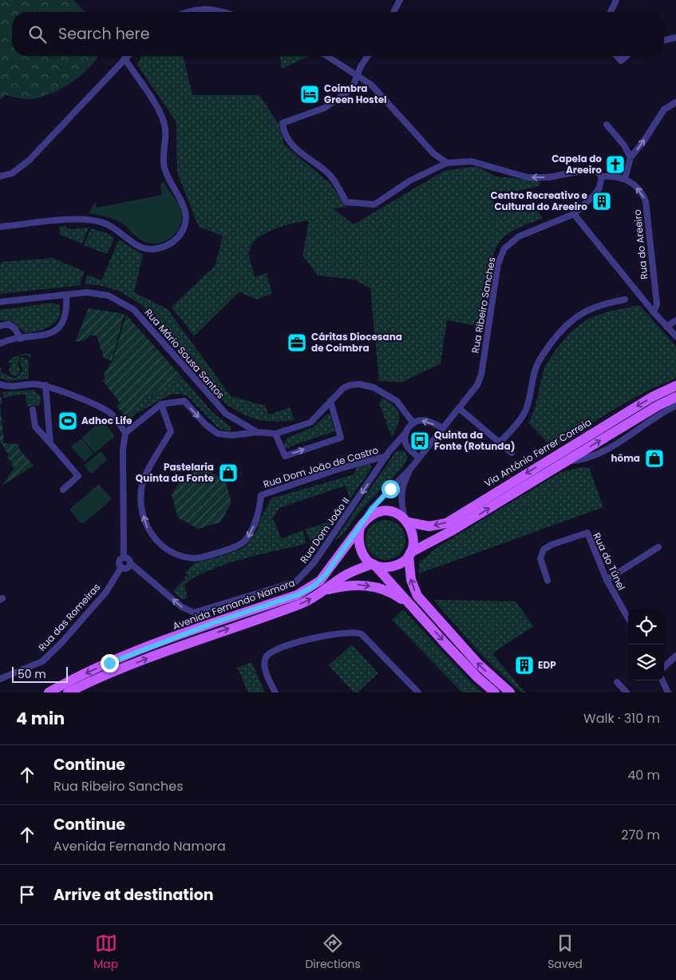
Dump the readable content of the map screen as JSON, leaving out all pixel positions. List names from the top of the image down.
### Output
{
  "streets": {
    "main road": ["Via António Ferrer Correia", "Avenida Fernando Namora"],
    "street": [
      "Rua do Areeiro",
      "Rua Ribeiro Sanches",
      "Rua Mário Sousa Santos",
      "Rua Dom João de Castro",
      "Rua Dom João II",
      "Rua do Túnel",
      "Rua das Romeiras"
    ]
  },
  "crossings": [
    ["Rua do Areeiro", "Rua Ribeiro Sanches"],
    ["Rua Ribeiro Sanches", "Via António Ferrer Correia"],
    ["Rua Ribeiro Sanches", "Avenida Fernando Namora"],
    ["Via António Ferrer Correia", "Avenida Fernando Namora"],
    ["Rua Dom João de Castro", "Rua Dom João II"],
    ["Rua Dom João II", "Rua das Romeiras"]
  ],
  "one_way": ["Rua Dom João II"],
  "places": {
    "hotel": ["Coimbra Green Hostel"],
    "church": ["Capela do Areeiro"],
    "building": ["Centro Recreativo e Cultural do Areeiro", "EDP"],
    "office": ["Cáritas Diocesana de Coimbra"],
    "sports": ["Adhoc Life"],
    "bus stop": ["Quinta da Fonte (Rotunda)"],
    "shop": ["hôma", "Pastelaria Quinta da Fonte"]
  },
  "scale_bar": "50 m",
  "page": {
    "search": "Search here",
    "scale": "50 m",
    "heading": ["4 min", "Walk · 310 m"],
    "list": [
      ["Continue", "Rua Ribeiro Sanches", "40 m"],
      ["Continue", "Avenida Fernando Namora", "270 m"],
      "Arrive at destination"
    ],
    "nav": ["Map", "Directions", "Saved"]
  }
}
